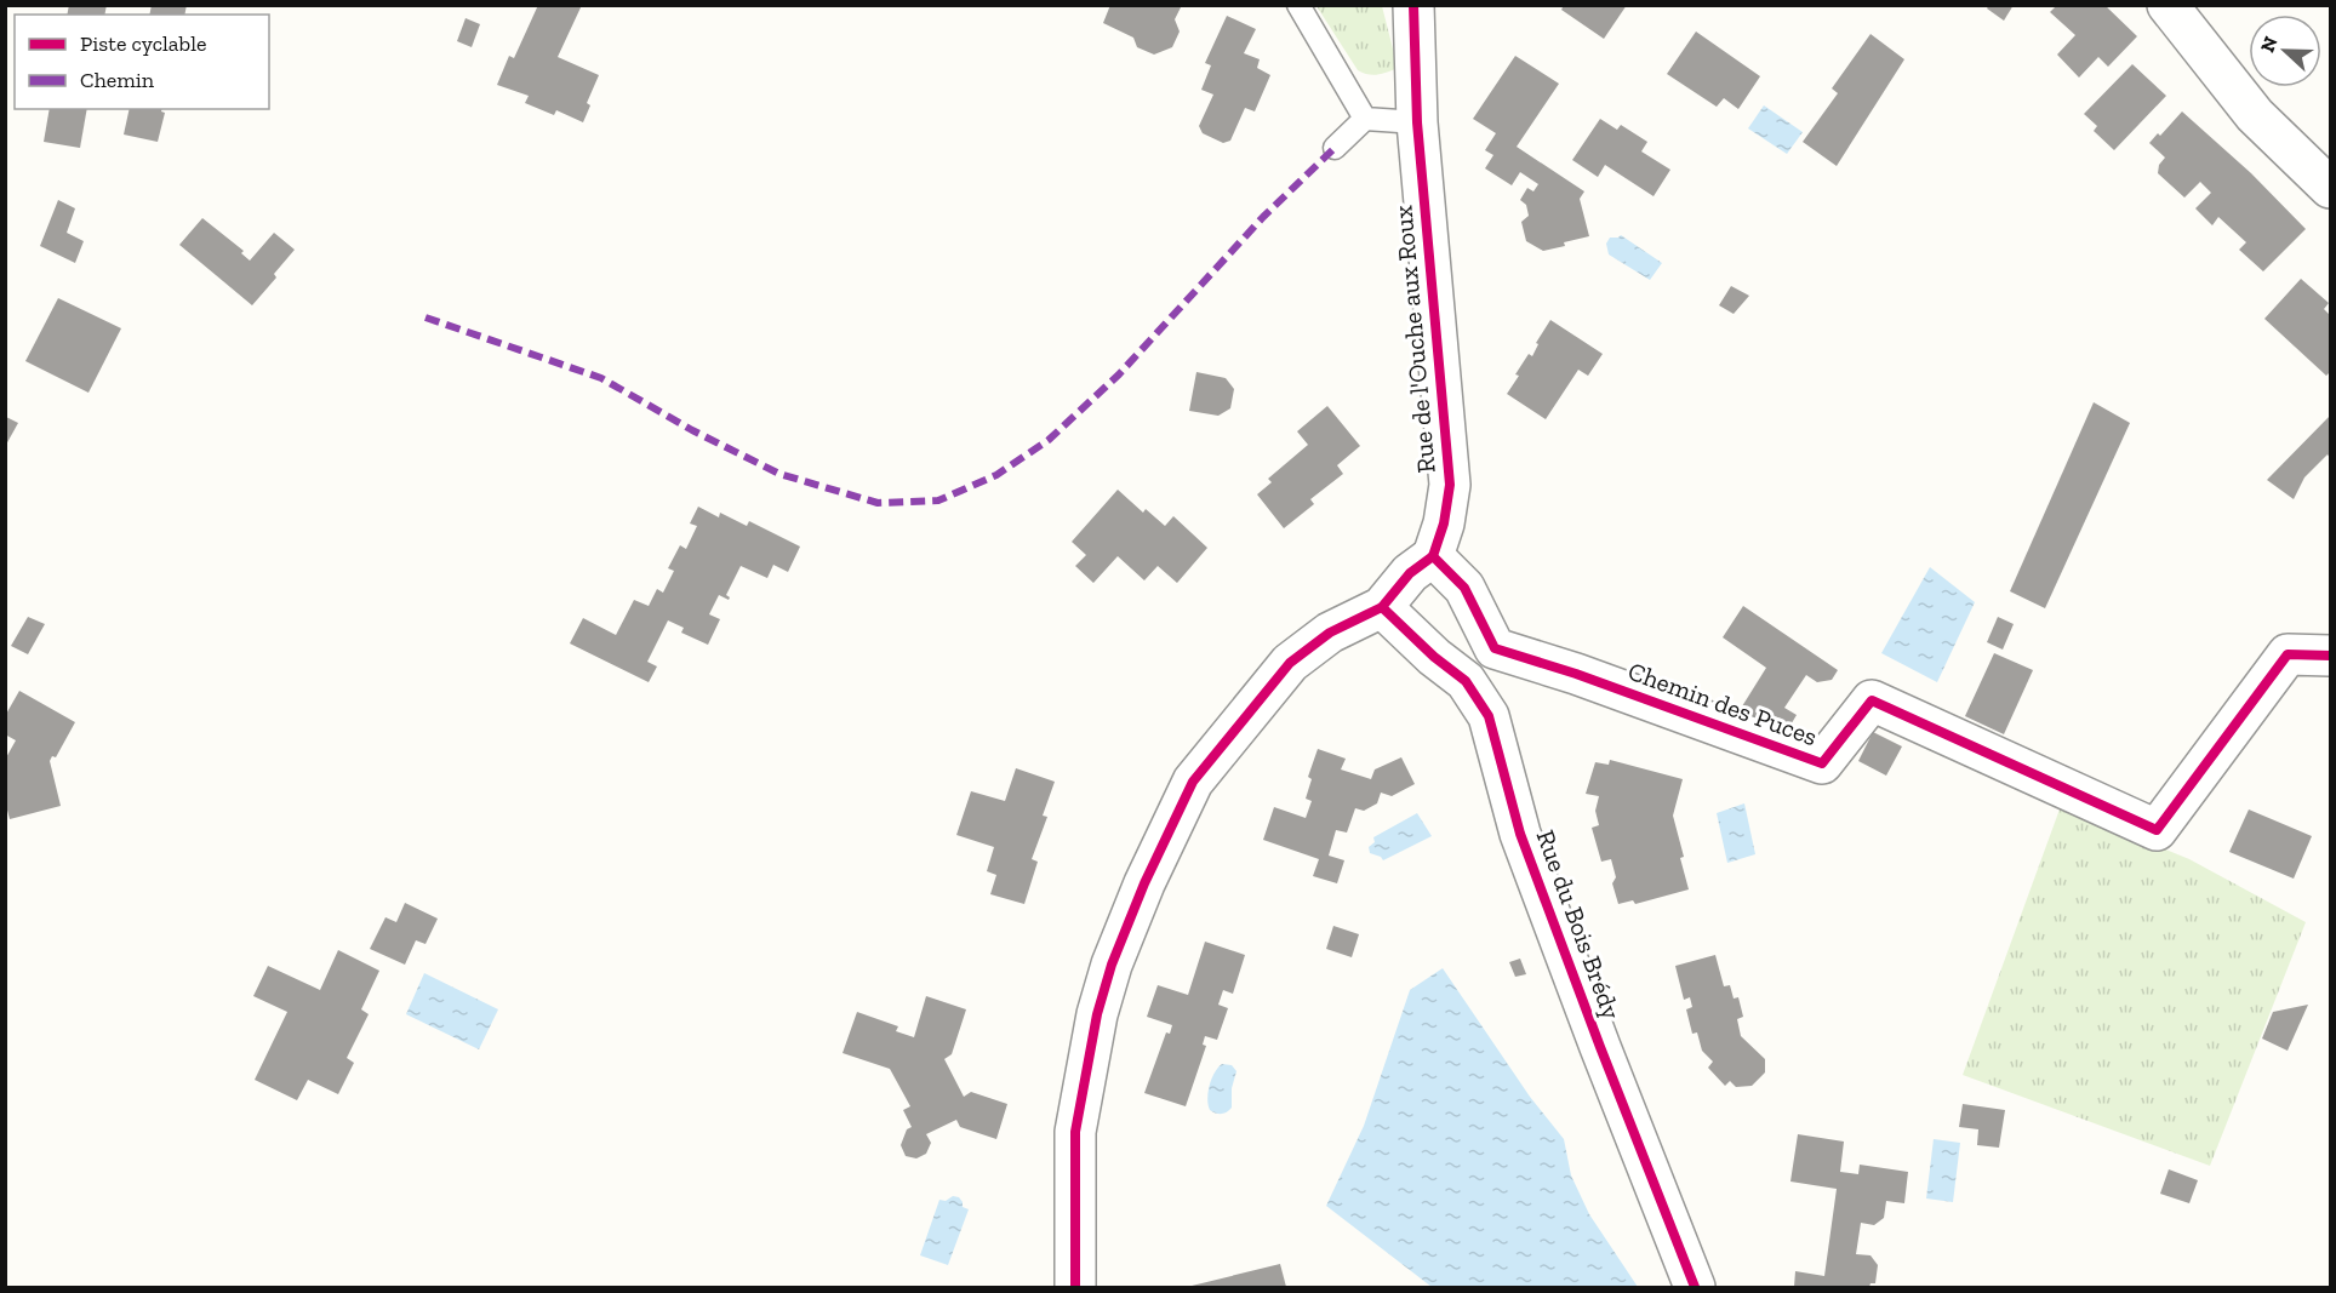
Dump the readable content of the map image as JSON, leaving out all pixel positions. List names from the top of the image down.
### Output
{
  "streets": {
    "street": ["Rue de l'Ouche aux Roux", "Chemin des Puces", "Rue du Bois Brédy"]
  },
  "crossings": [
    ["Rue de l'Ouche aux Roux", "Chemin des Puces"]
  ],
  "legend": ["Piste cyclable", "Chemin"],
  "north": "left"
}
